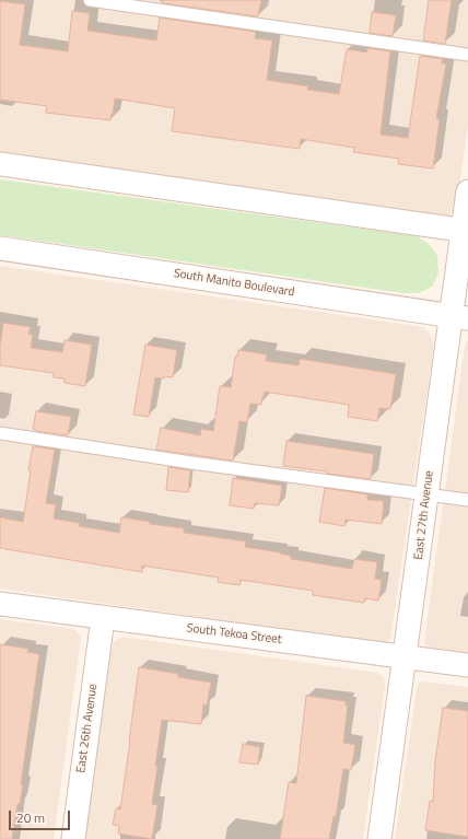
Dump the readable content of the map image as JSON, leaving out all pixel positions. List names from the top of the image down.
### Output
{
  "streets": {
    "street": [
      "South Manito Boulevard",
      "East 27th Avenue",
      "South Tekoa Street",
      "East 26th Avenue"
    ]
  },
  "crossings": [
    ["South Manito Boulevard", "East 27th Avenue"],
    ["East 27th Avenue", "South Tekoa Street"],
    ["South Tekoa Street", "East 26th Avenue"]
  ],
  "scale_bar": "20 m"
}
